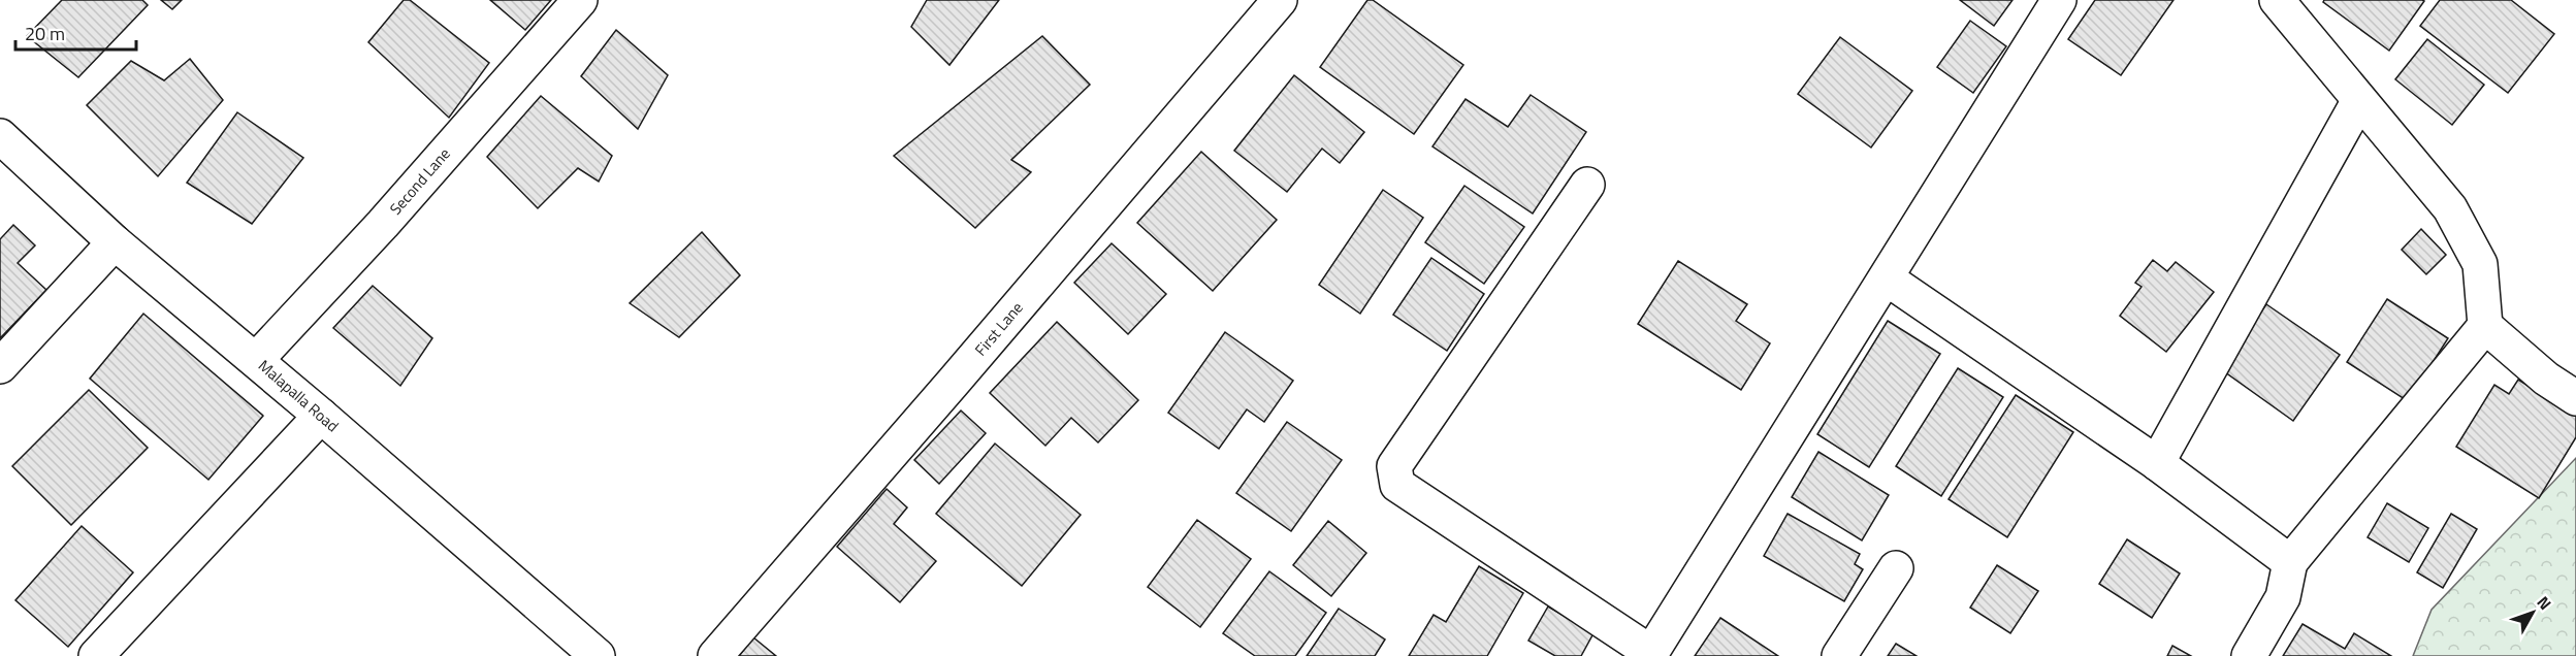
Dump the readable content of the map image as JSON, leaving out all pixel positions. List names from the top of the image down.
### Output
{
  "streets": {
    "street": ["Second Lane", "First Lane", "Malapalla Road"]
  },
  "crossings": [
    ["Second Lane", "Malapalla Road"]
  ],
  "scale_bar": "20 m",
  "north": "top right"
}
